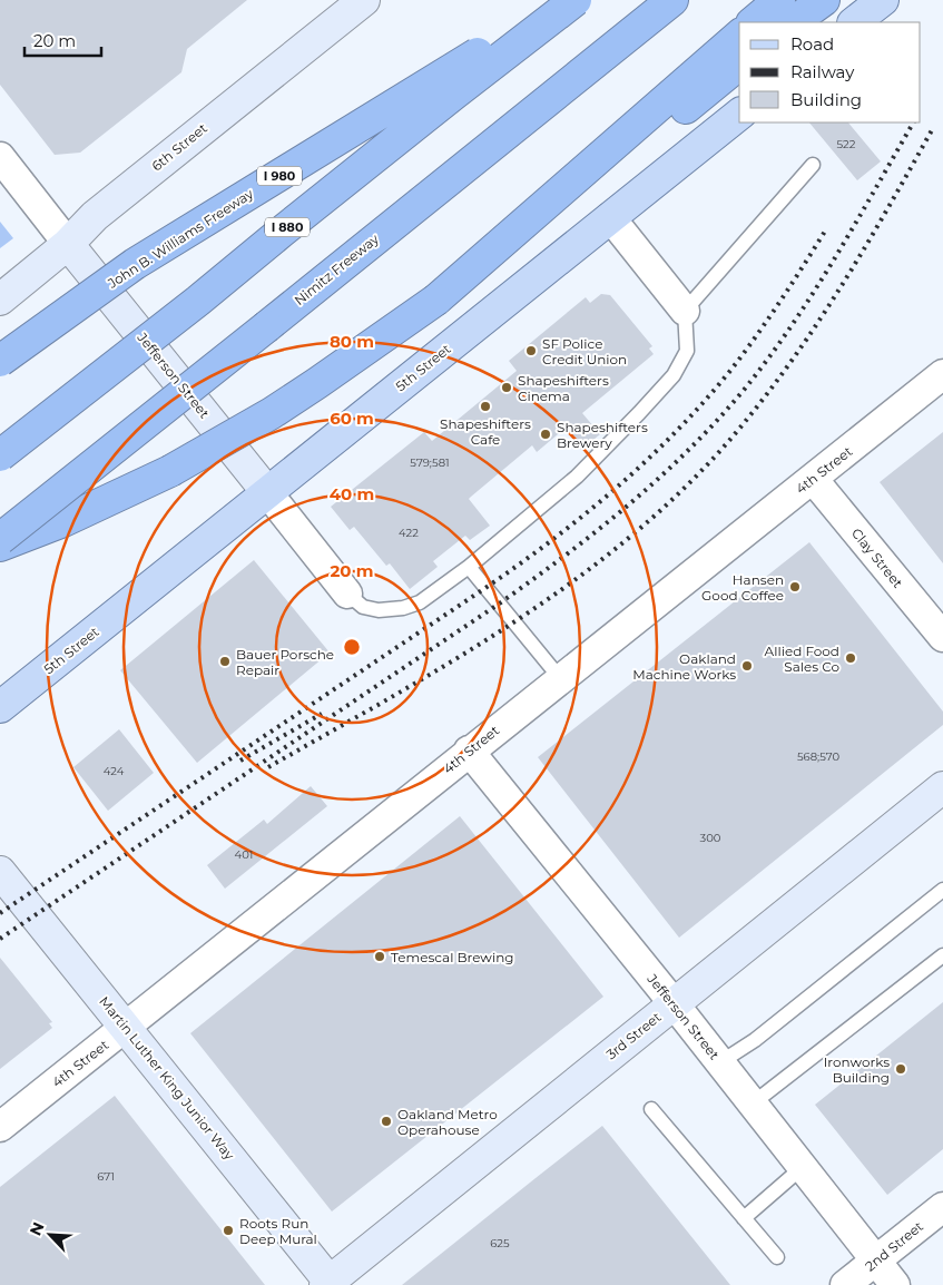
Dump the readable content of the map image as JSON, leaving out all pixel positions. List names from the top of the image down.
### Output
{
  "streets": {
    "highway": [
      "I 980",
      "I 880",
      "John B. Williams Freeway",
      "Nimitz Freeway"
    ],
    "main road": ["5th Street"],
    "street": [
      "6th Street",
      "Jefferson Street",
      "4th Street",
      "Clay Street",
      "3rd Street",
      "Martin Luther King Junior Way",
      "2nd Street"
    ]
  },
  "crossings": [
    ["6th Street", "Jefferson Street"],
    ["5th Street", "Jefferson Street"],
    ["Jefferson Street", "4th Street"],
    ["Jefferson Street", "3rd Street"],
    ["Jefferson Street", "2nd Street"],
    ["4th Street", "Clay Street"],
    ["4th Street", "Martin Luther King Junior Way"],
    ["3rd Street", "Martin Luther King Junior Way"]
  ],
  "places": [
    "SF Police Credit Union",
    "Shapeshifters Cinema",
    "Shapeshifters Cafe",
    "Shapeshifters Brewery",
    "Hansen Good Coffee",
    "Allied Food Sales Co",
    "Bauer Porsche Repair",
    "Oakland Machine Works",
    "Temescal Brewing",
    "Ironworks Building",
    "Oakland Metro Operahouse",
    "Roots Run Deep Mural"
  ],
  "house_numbers": [
    "522",
    "579;581",
    "422",
    "568;570",
    "424",
    "300",
    "401",
    "671",
    "625"
  ],
  "legend": ["Road", "Railway", "Building"],
  "scale_bar": "20 m",
  "north": "top left",
  "rings": [
    "80 m",
    "60 m",
    "40 m",
    "20 m"
  ]
}
